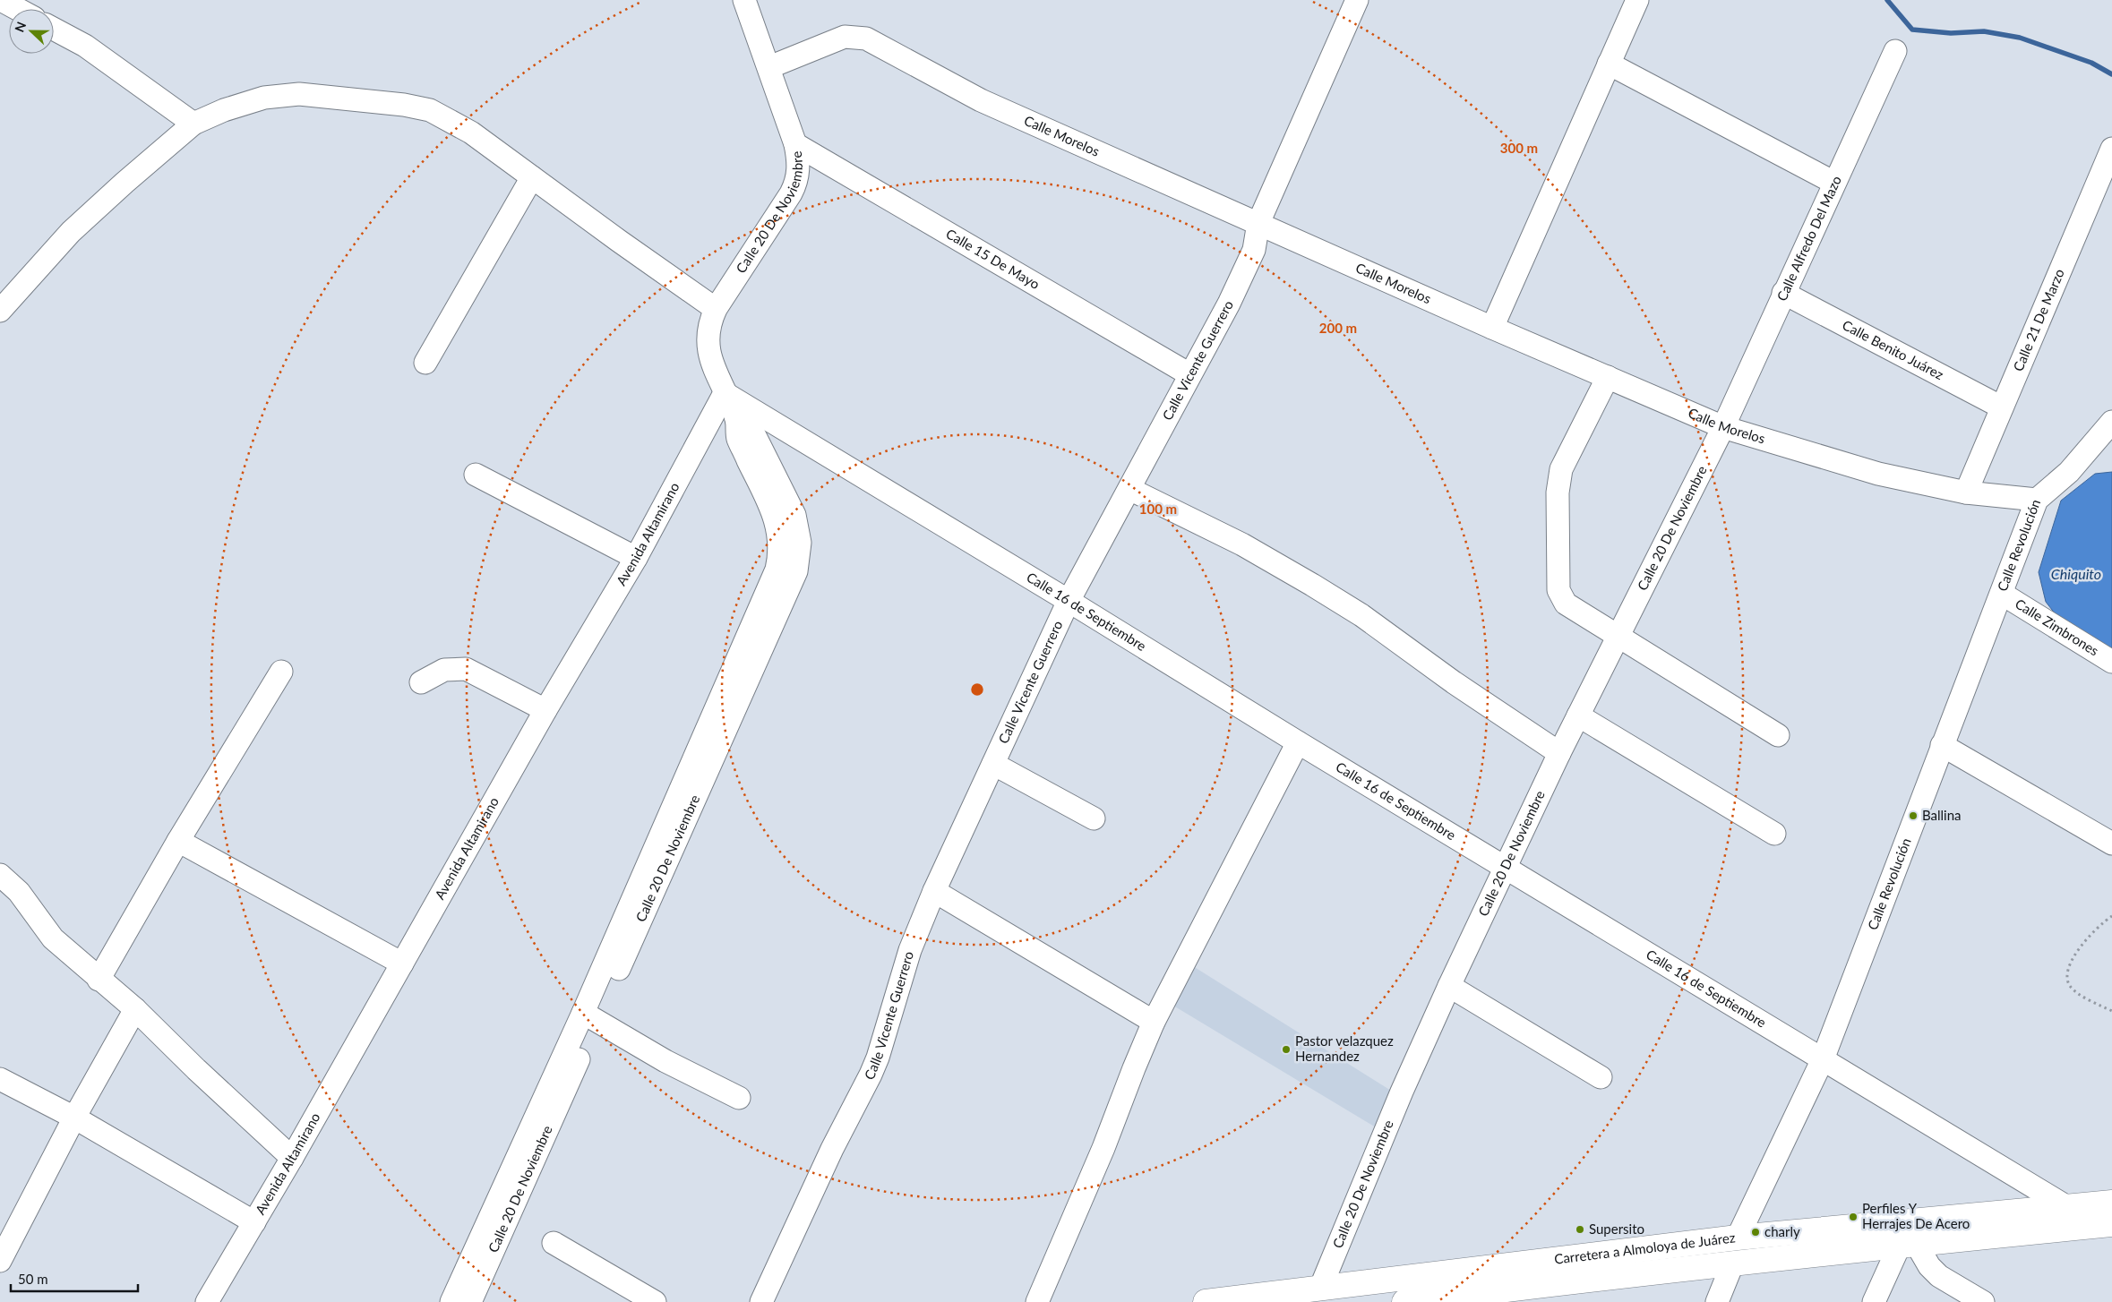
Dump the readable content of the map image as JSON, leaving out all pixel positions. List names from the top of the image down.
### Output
{
  "streets": {
    "main road": ["Carretera a Almoloya de Juárez"],
    "street": [
      "Calle Morelos",
      "Calle 20 De Noviembre",
      "Calle Alfredo Del Mazo",
      "Calle 15 De Mayo",
      "Calle 21 De Marzo",
      "Calle Benito Juárez",
      "Calle Vicente Guerrero",
      "Avenida Altamirano",
      "Calle Revolución",
      "Calle 16 de Septiembre",
      "Calle Zimbrones"
    ]
  },
  "crossings": [
    ["Calle Morelos", "Calle 20 De Noviembre"],
    ["Calle Morelos", "Calle Alfredo Del Mazo"],
    ["Calle Morelos", "Calle 21 De Marzo"],
    ["Calle Morelos", "Calle Vicente Guerrero"],
    ["Calle Morelos", "Calle Revolución"],
    ["Calle 20 De Noviembre", "Calle Alfredo Del Mazo"],
    ["Calle 20 De Noviembre", "Calle 15 De Mayo"],
    ["Calle 20 De Noviembre", "Avenida Altamirano"],
    ["Calle 20 De Noviembre", "Calle 16 de Septiembre"],
    ["Calle 20 De Noviembre", "Carretera a Almoloya de Juárez"],
    ["Calle Alfredo Del Mazo", "Calle Benito Juárez"],
    ["Calle 15 De Mayo", "Calle Vicente Guerrero"],
    ["Calle 21 De Marzo", "Calle Benito Juárez"],
    ["Calle Vicente Guerrero", "Calle 16 de Septiembre"],
    ["Avenida Altamirano", "Calle 16 de Septiembre"],
    ["Calle Revolución", "Calle 16 de Septiembre"],
    ["Calle Revolución", "Calle Zimbrones"],
    ["Calle Revolución", "Carretera a Almoloya de Juárez"],
    ["Calle 16 de Septiembre", "Carretera a Almoloya de Juárez"]
  ],
  "water": ["Chiquito"],
  "places": [
    "Ballina",
    "Pastor velazquez Hernandez",
    "Perfiles Y Herrajes De Acero",
    "Supersito",
    "charly"
  ],
  "scale_bar": "50 m",
  "north": "left",
  "rings": ["300 m", "200 m", "100 m"]
}
